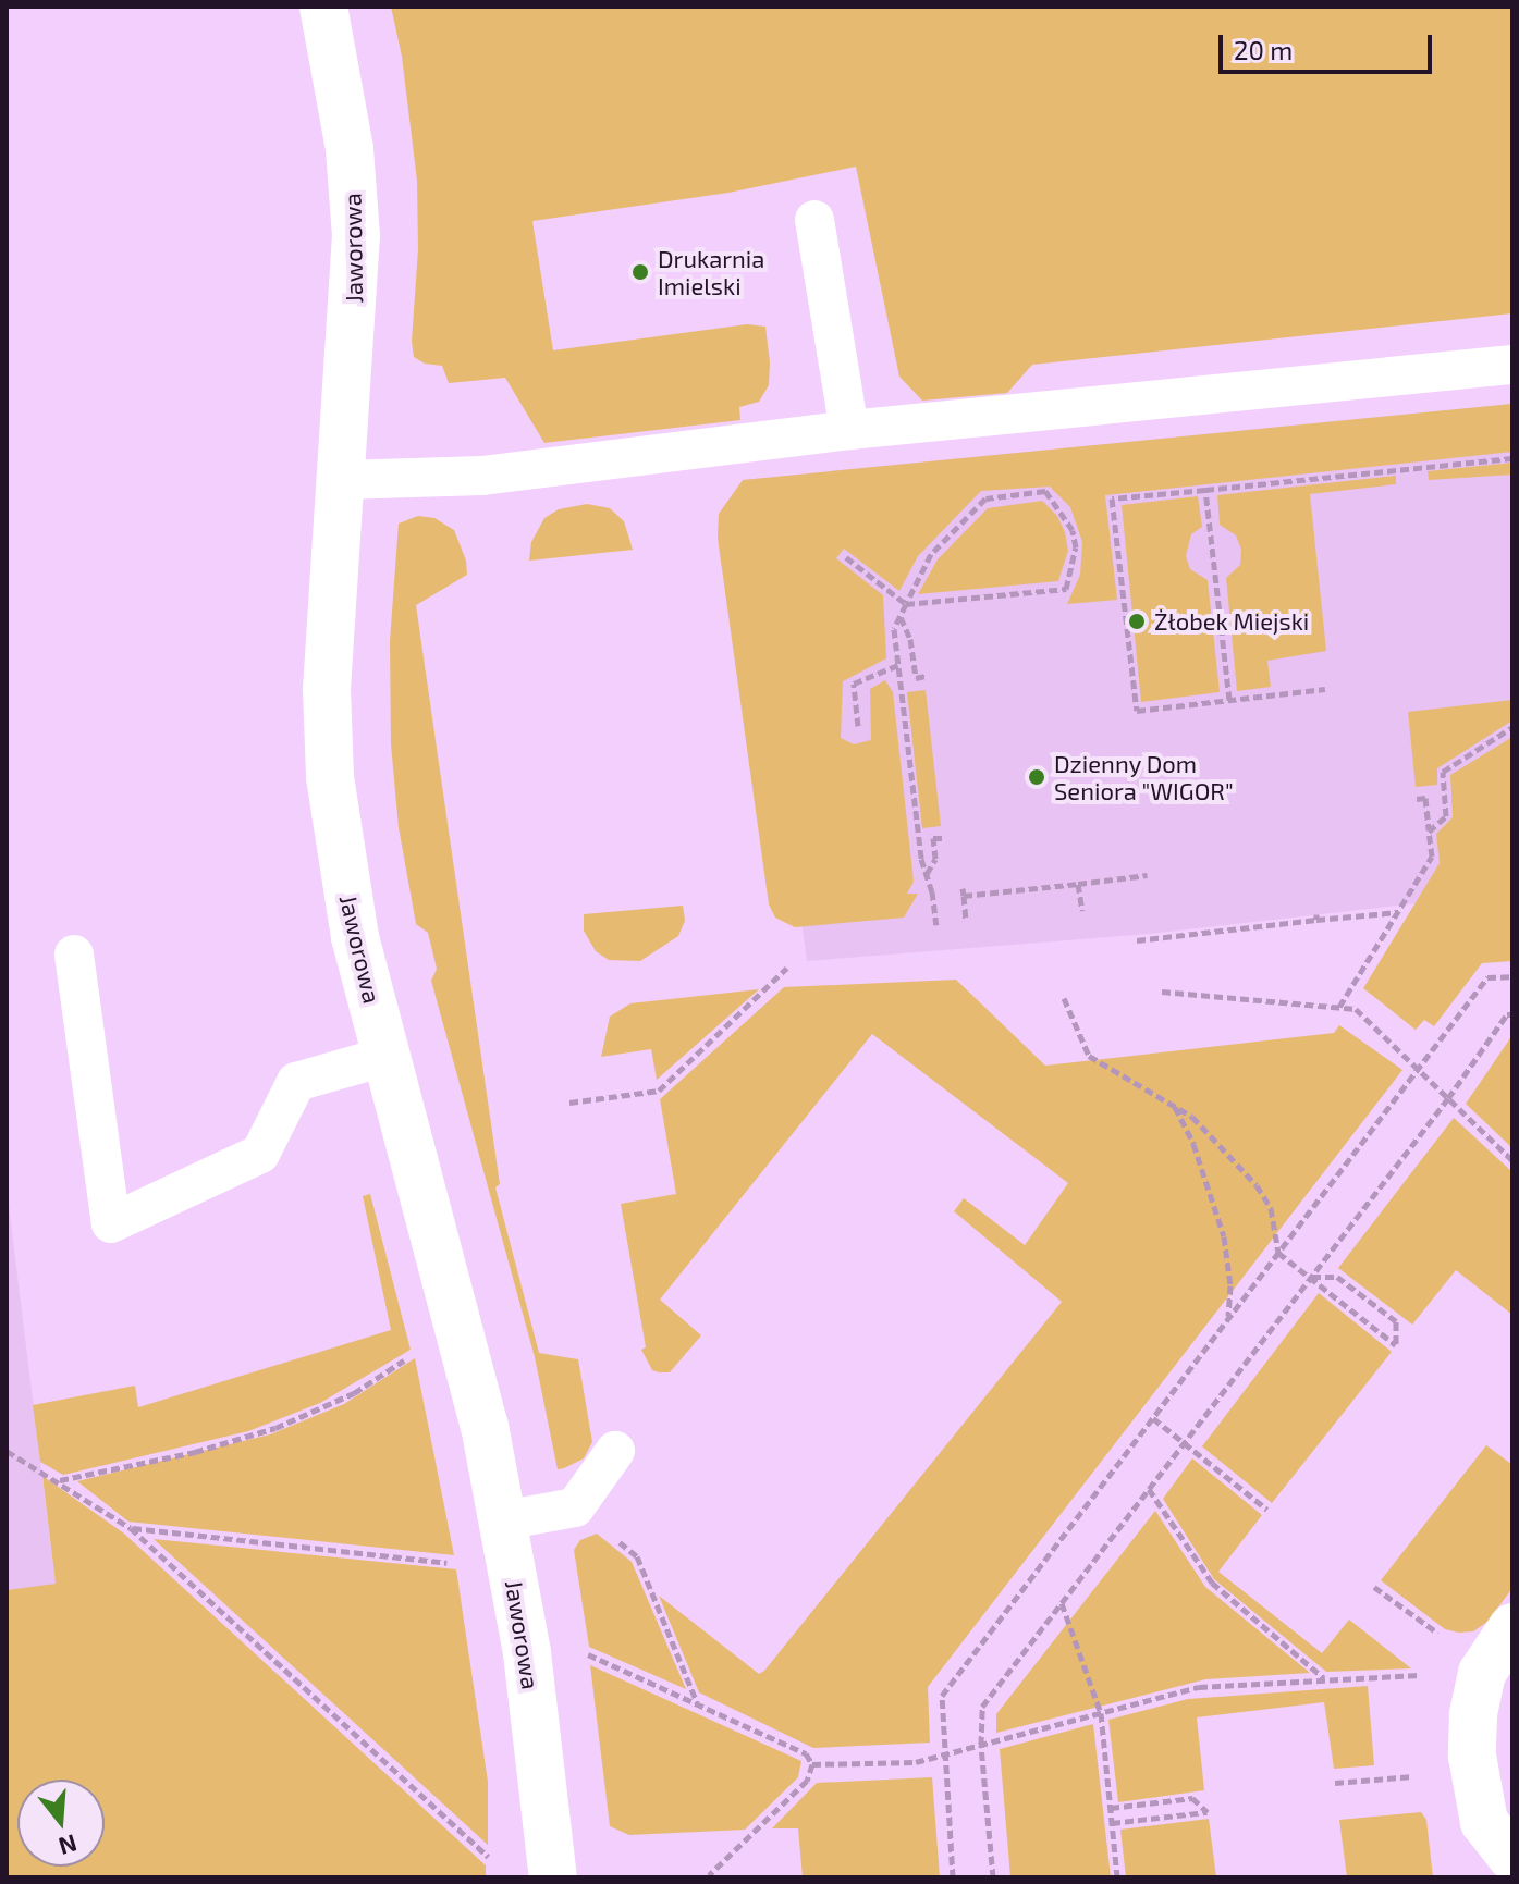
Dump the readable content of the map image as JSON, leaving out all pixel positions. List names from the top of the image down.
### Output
{
  "streets": {
    "street": ["Jaworowa"]
  },
  "places": ["Drukarnia Imielski", "Żłobek Miejski", "Dzienny Dom Seniora \"WIGOR\""],
  "scale_bar": "20 m",
  "north": "bottom"
}
